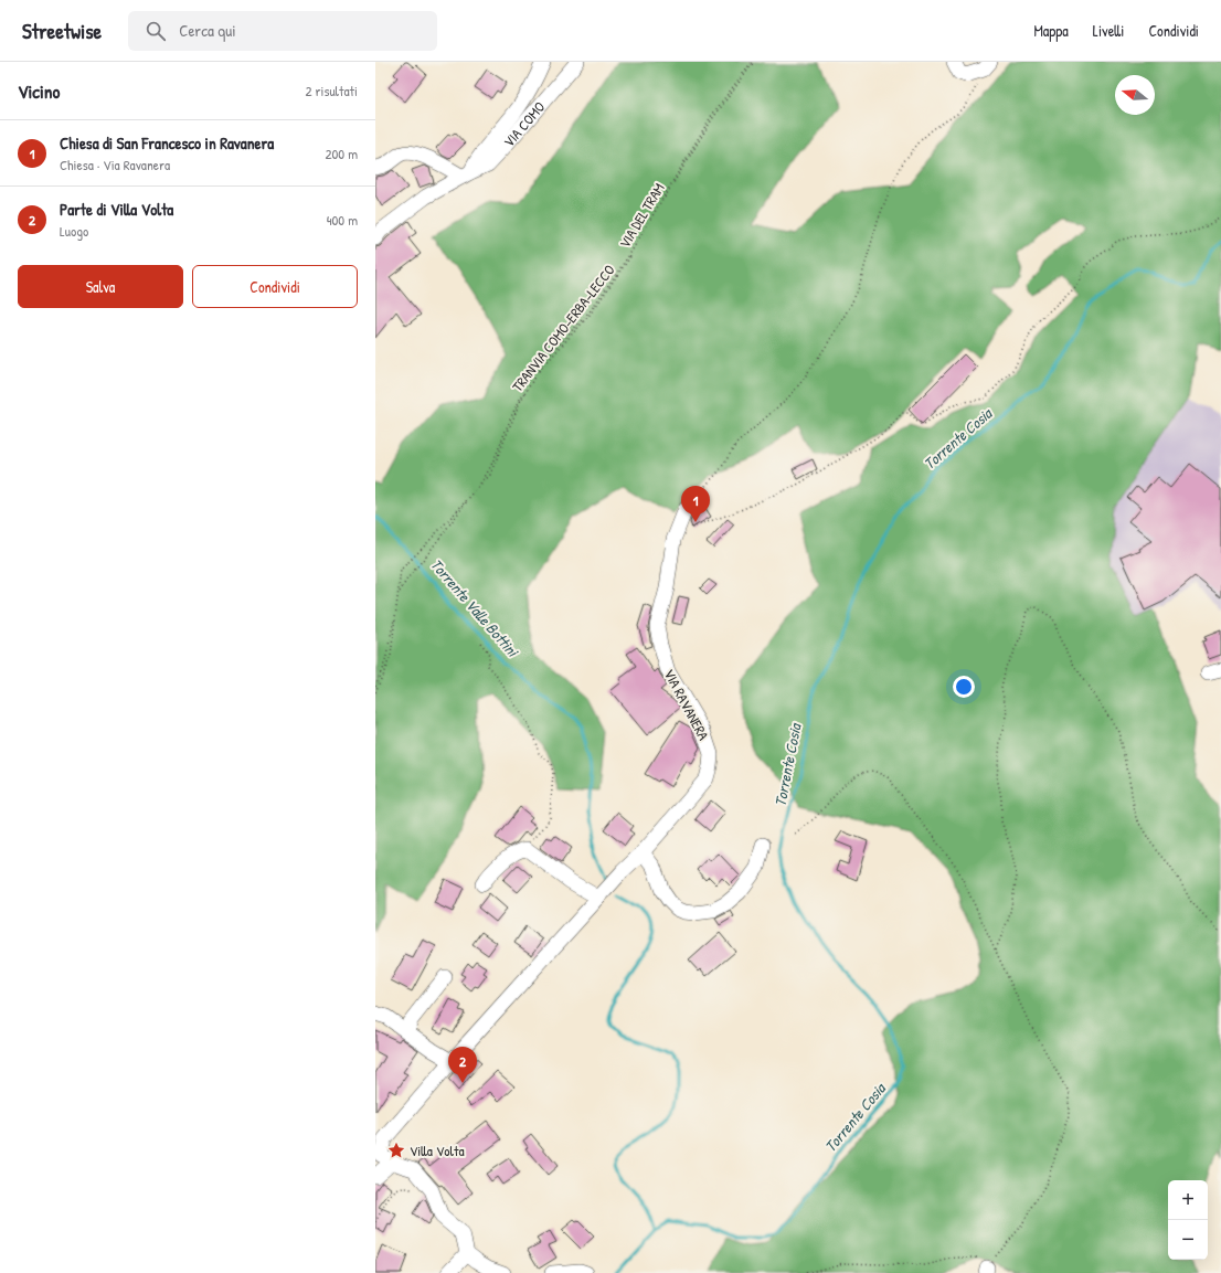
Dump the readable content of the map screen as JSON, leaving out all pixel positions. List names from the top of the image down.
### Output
{
  "streets": {
    "street": ["VIA COMO", "VIA RAVANERA"],
    "path": ["VIA DEL TRAM", "TRANVIA COMO-ERBA-LECCO"]
  },
  "crossings": [
    ["VIA DEL TRAM", "TRANVIA COMO-ERBA-LECCO"]
  ],
  "water": ["Torrente Cosia", "Torrente Valle Bottini"],
  "places": {
    "place": ["Villa Volta"]
  },
  "north": "left",
  "page": {
    "header": "Streetwise",
    "search": "Cerca qui",
    "nav": ["Mappa", "Livelli", "Condividi"],
    "heading": ["Vicino", "2 risultati"],
    "list": [
      {
        "mark": "1",
        "name": "Chiesa di San Francesco in Ravanera",
        "note": "Chiesa · Via Ravanera",
        "value": "200 m"
      },
      {
        "mark": "2",
        "name": "Parte di Villa Volta",
        "note": "Luogo",
        "value": "400 m"
      }
    ],
    "buttons": ["Salva", "Condividi"],
    "pins": ["1", "2"],
    "map_buttons": ["+", "−"]
  }
}
